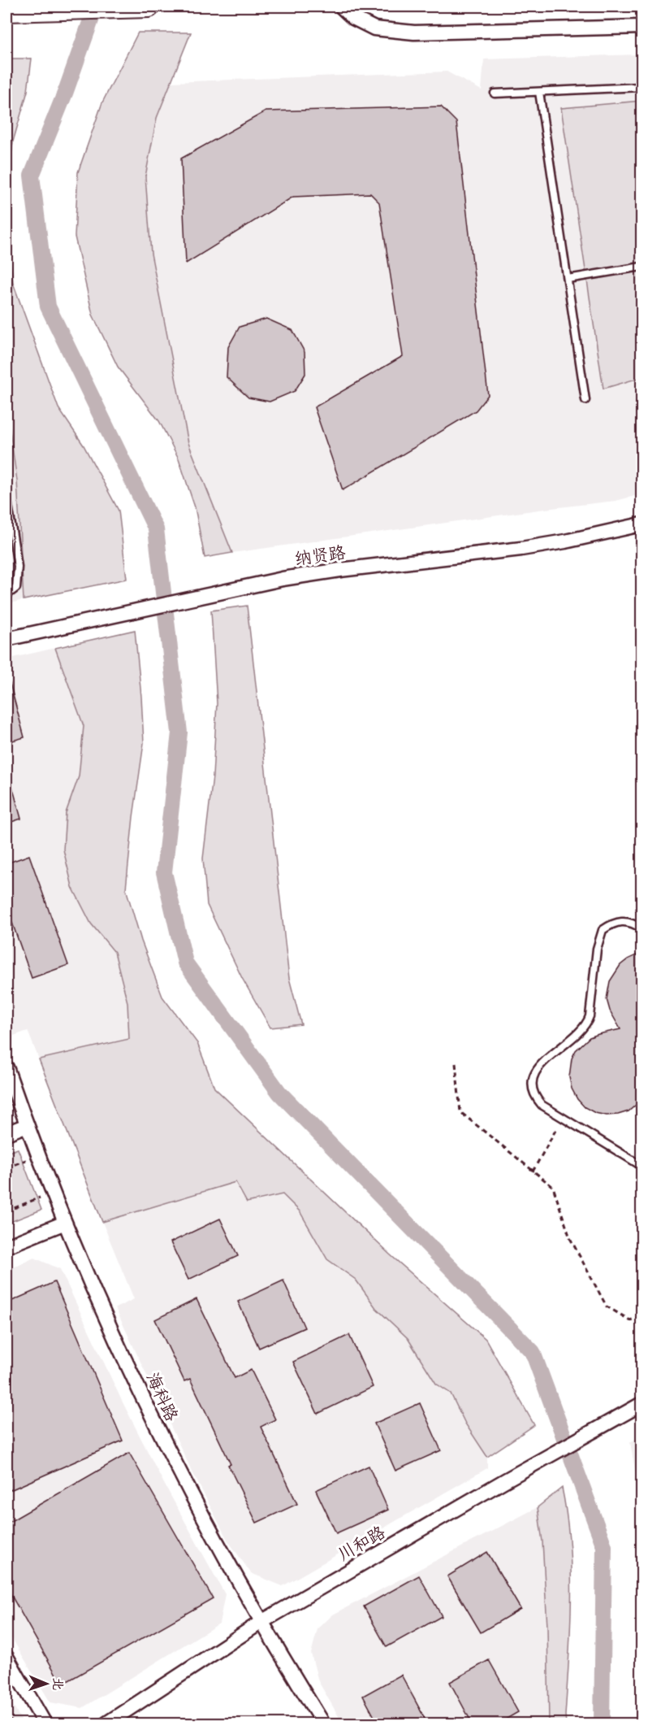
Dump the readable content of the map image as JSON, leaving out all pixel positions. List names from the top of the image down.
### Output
{
  "streets": {
    "street": ["纳贤路", "海科路", "川和路"]
  },
  "crossings": [
    ["海科路", "川和路"]
  ],
  "north": "right"
}
